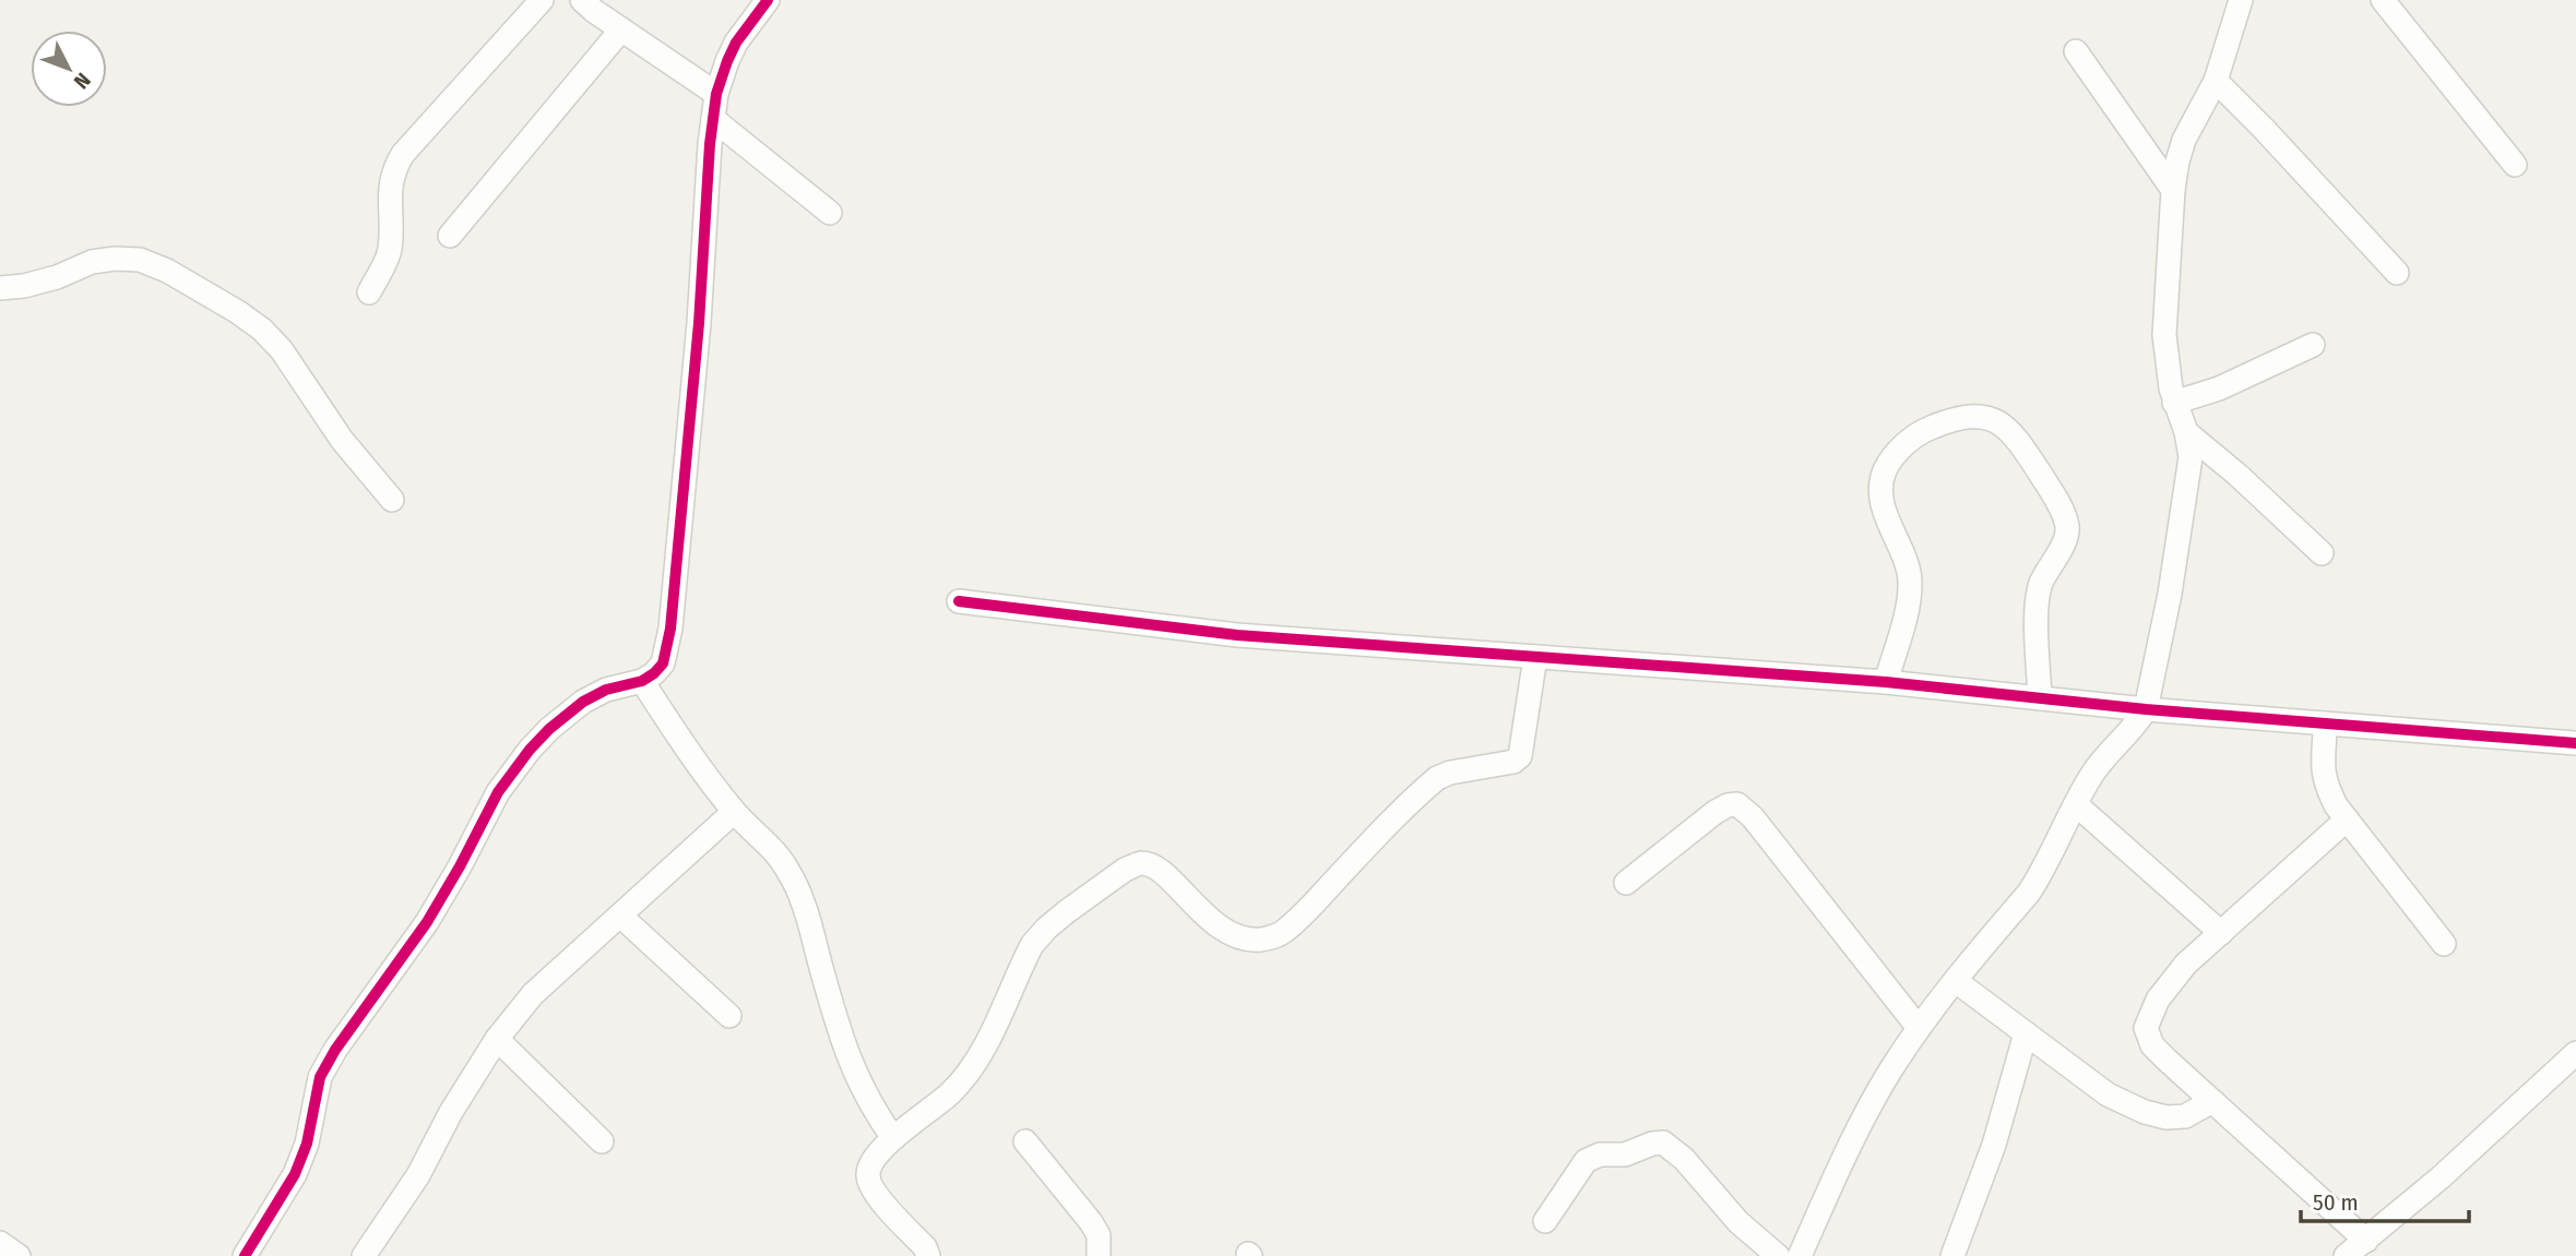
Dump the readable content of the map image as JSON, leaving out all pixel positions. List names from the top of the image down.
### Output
{
  "scale_bar": "50 m",
  "north": "bottom right"
}
